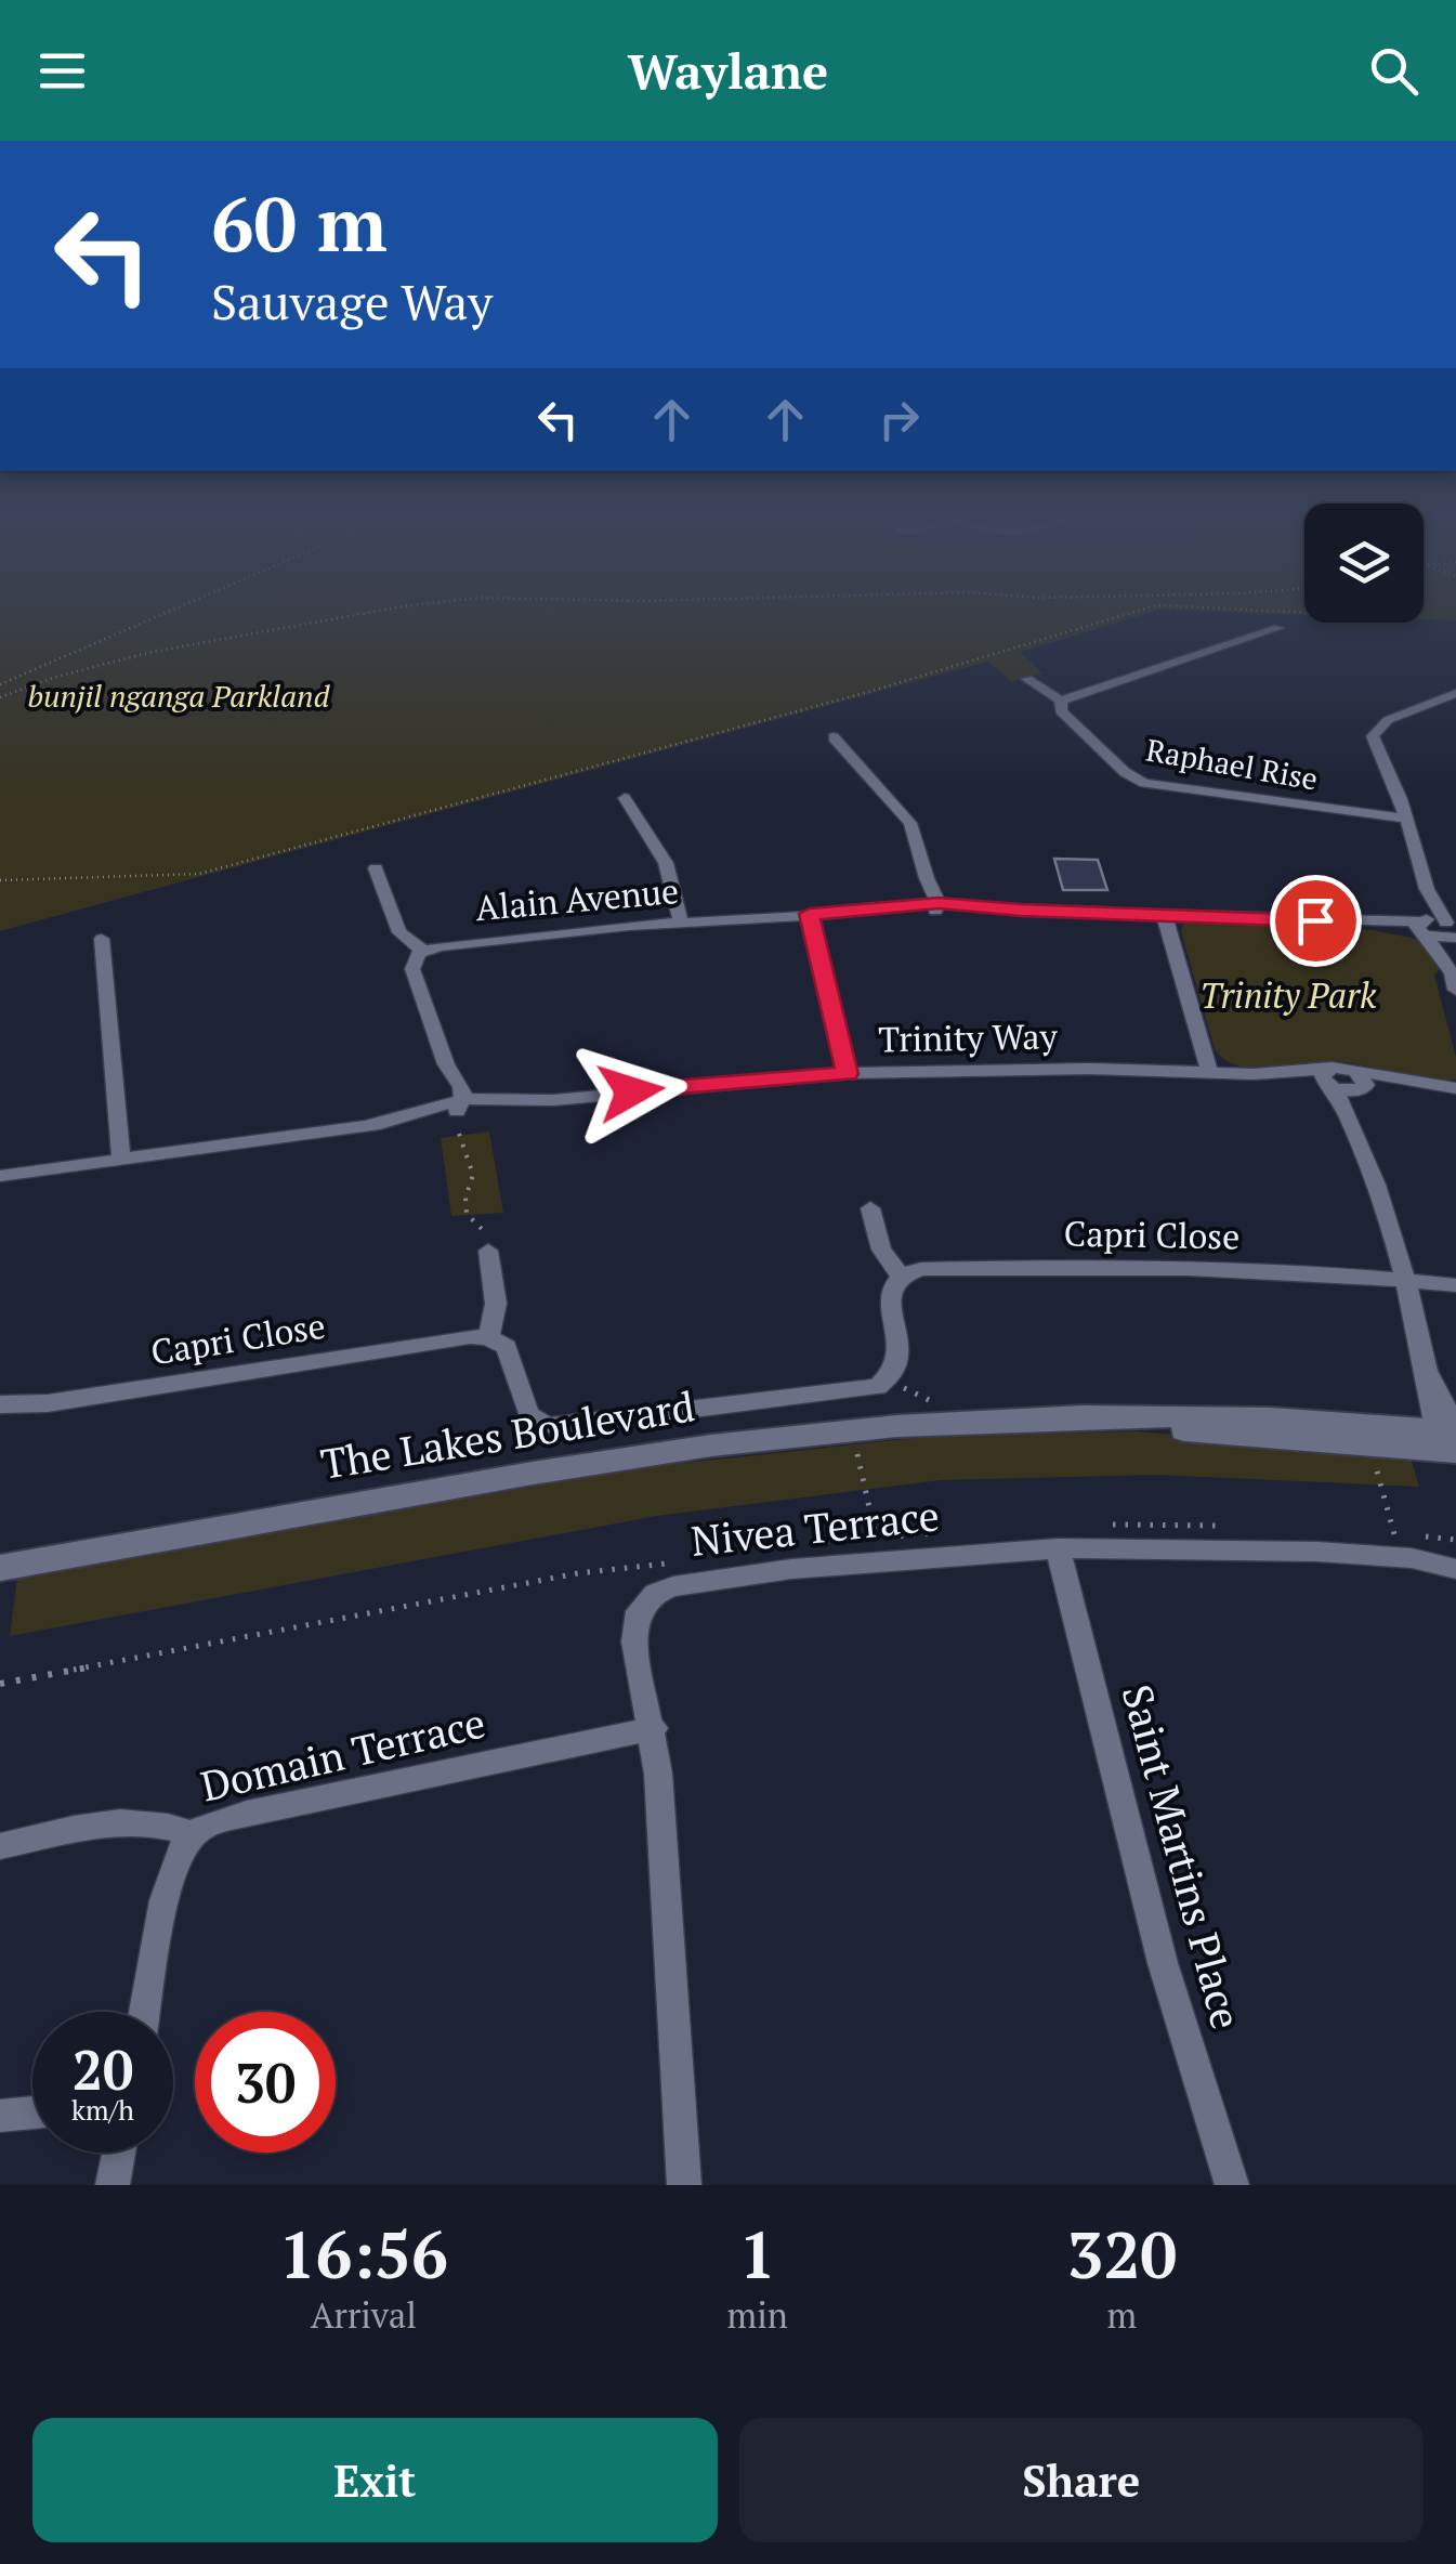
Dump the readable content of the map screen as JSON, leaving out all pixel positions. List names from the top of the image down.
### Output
{
  "streets": {
    "street": [
      "Raphael Rise",
      "Alain Avenue",
      "Trinity Way",
      "Capri Close",
      "The Lakes Boulevard",
      "Nivea Terrace",
      "Domain Terrace",
      "Saint Martins Place"
    ]
  },
  "crossings": [
    ["Nivea Terrace", "Domain Terrace"],
    ["Nivea Terrace", "Saint Martins Place"]
  ],
  "parks": ["bunjil nganga Parkland", "Trinity Park"],
  "page": {
    "header": "Waylane",
    "turn": ["60 m", "Sauvage Way"],
    "speed": "20 km/h",
    "limit": "30",
    "eta": [
      "16:56",
      "Arrival",
      "1",
      "min",
      "320",
      "m"
    ],
    "buttons": ["Exit", "Share"]
  }
}
